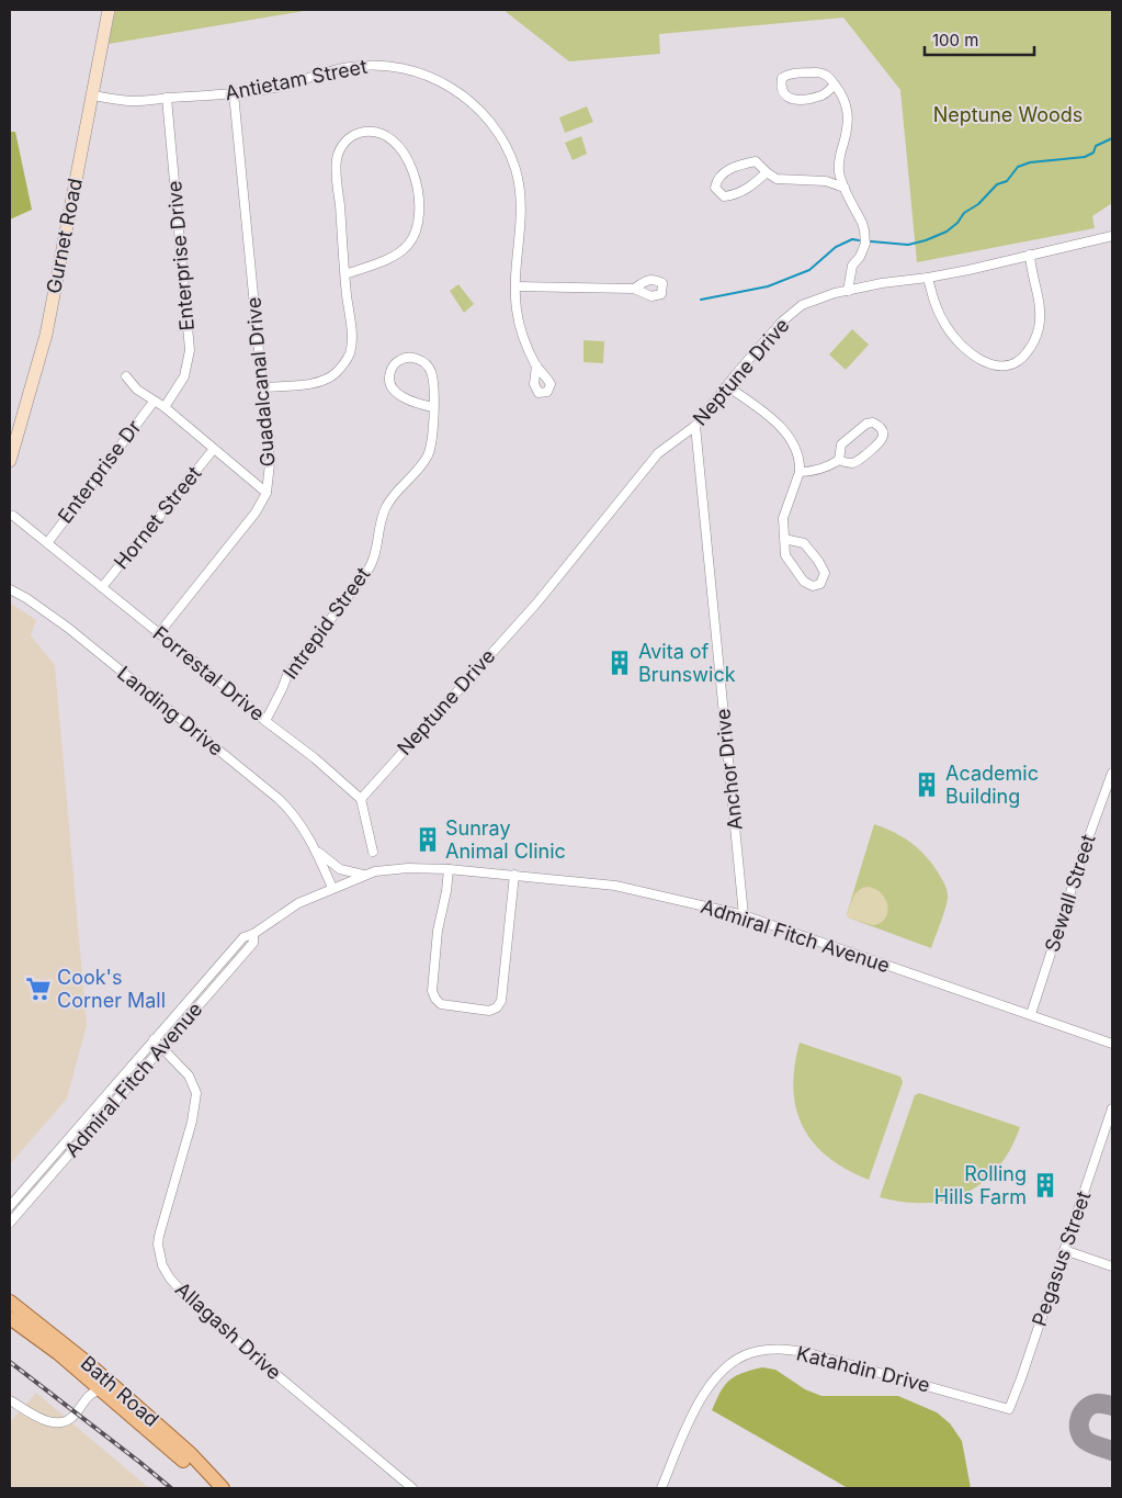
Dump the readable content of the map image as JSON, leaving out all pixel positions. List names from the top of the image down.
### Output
{
  "streets": {
    "main road": ["Gurnet Road", "Bath Road"],
    "street": [
      "Antietam Street",
      "Enterprise Drive",
      "Neptune Drive",
      "Guadalcanal Drive",
      "Enterprise Dr",
      "Hornet Street",
      "Intrepid Street",
      "Forrestal Drive",
      "Landing Drive",
      "Anchor Drive",
      "Sewall Street",
      "Admiral Fitch Avenue",
      "Pegasus Street",
      "Allagash Drive",
      "Katahdin Drive"
    ]
  },
  "crossings": [
    ["Antietam Street", "Gurnet Road"],
    ["Antietam Street", "Enterprise Drive"],
    ["Antietam Street", "Guadalcanal Drive"],
    ["Neptune Drive", "Forrestal Drive"],
    ["Neptune Drive", "Anchor Drive"],
    ["Guadalcanal Drive", "Forrestal Drive"],
    ["Enterprise Dr", "Forrestal Drive"],
    ["Hornet Street", "Forrestal Drive"],
    ["Intrepid Street", "Forrestal Drive"],
    ["Landing Drive", "Admiral Fitch Avenue"],
    ["Anchor Drive", "Admiral Fitch Avenue"],
    ["Sewall Street", "Admiral Fitch Avenue"],
    ["Admiral Fitch Avenue", "Allagash Drive"],
    ["Pegasus Street", "Katahdin Drive"]
  ],
  "parks": ["Neptune Woods"],
  "places": {
    "building": [
      "Avita of Brunswick",
      "Academic Building",
      "Sunray Animal Clinic",
      "Rolling Hills Farm"
    ],
    "supermarket": ["Cook's Corner Mall"]
  },
  "scale_bar": "100 m"
}
